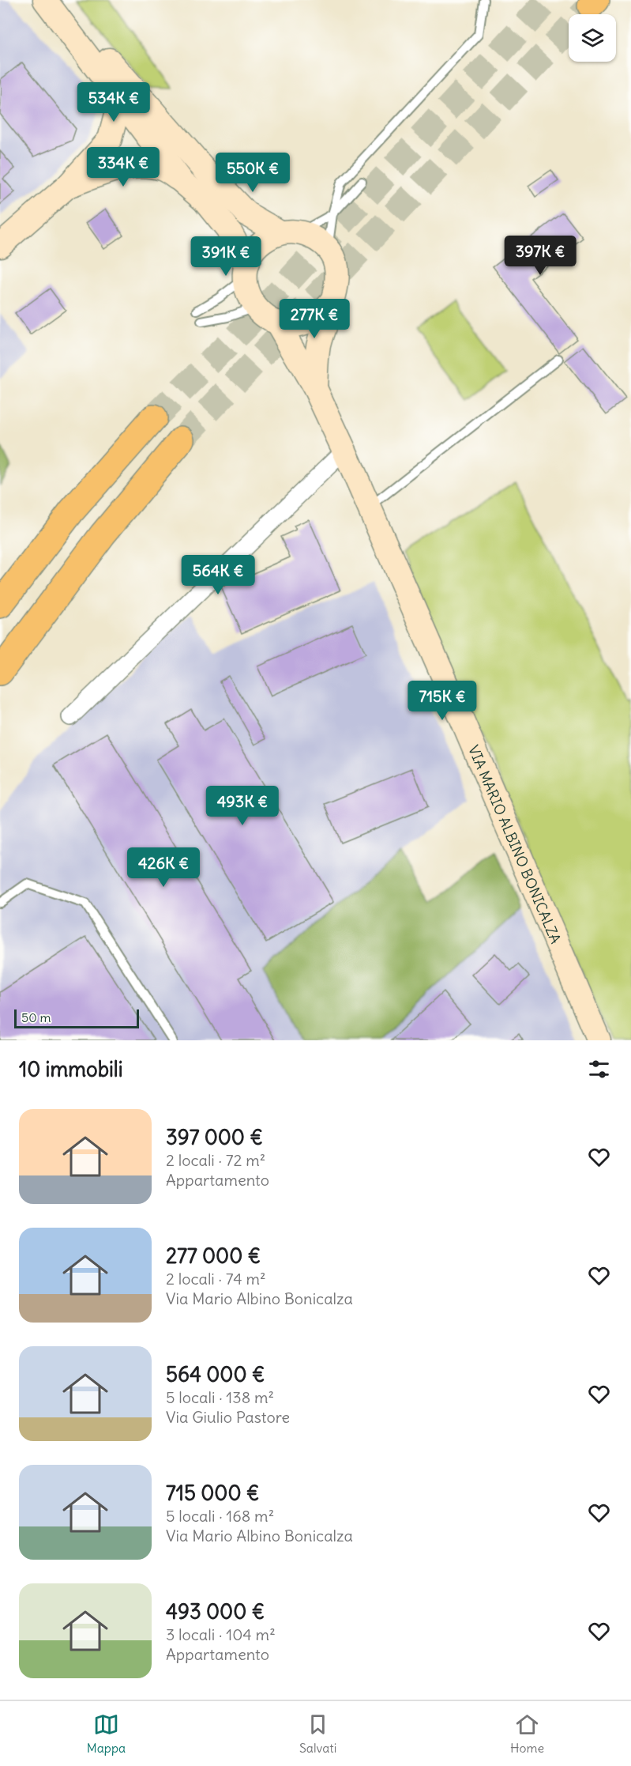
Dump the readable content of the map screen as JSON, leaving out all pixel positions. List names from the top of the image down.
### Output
{
  "streets": {
    "main road": ["VIA MARIO ALBINO BONICALZA"]
  },
  "scale_bar": "50 m",
  "page": {
    "price": [
      "534K €",
      "334K €",
      "550K €",
      "397K €",
      "391K €",
      "277K €",
      "564K €",
      "715K €",
      "493K €",
      "426K €"
    ],
    "scale": "50 m",
    "heading": "10 immobili",
    "list": [
      {
        "name": "397 000 €",
        "note": "2 locali · 72 m² · Appartamento"
      },
      {
        "name": "277 000 €",
        "note": "2 locali · 74 m² · Via Mario Albino Bonicalza"
      },
      {
        "name": "564 000 €",
        "note": "5 locali · 138 m² · Via Giulio Pastore"
      },
      {
        "name": "715 000 €",
        "note": "5 locali · 168 m² · Via Mario Albino Bonicalza"
      },
      {
        "name": "493 000 €",
        "note": "3 locali · 104 m² · Appartamento"
      }
    ],
    "tabs": ["Mappa", "Salvati", "Home"]
  }
}
